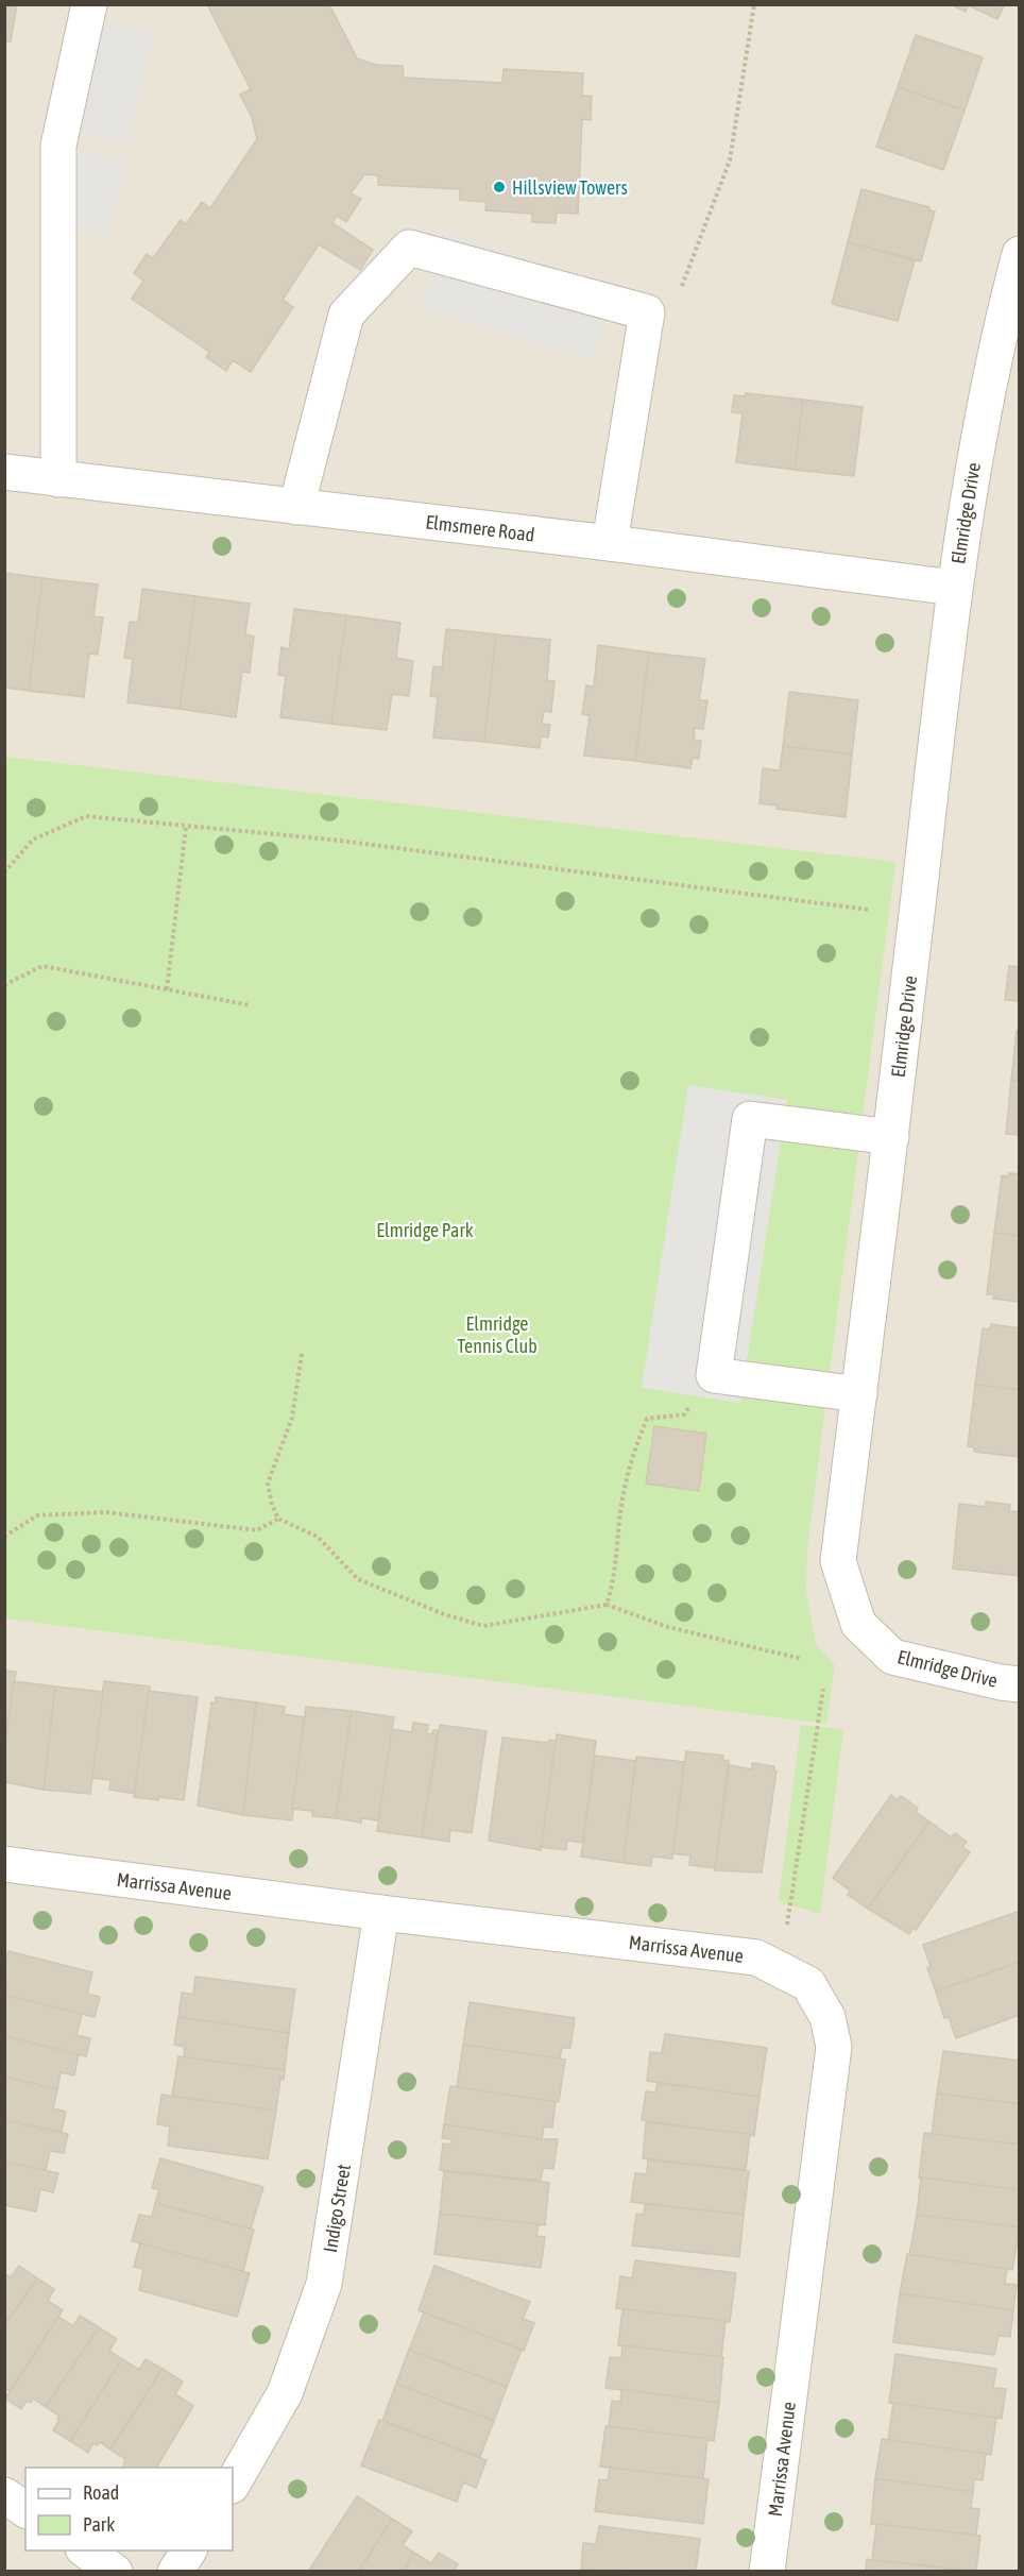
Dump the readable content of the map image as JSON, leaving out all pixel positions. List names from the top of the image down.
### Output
{
  "streets": {
    "street": [
      "Elmridge Drive",
      "Elmsmere Road",
      "Marrissa Avenue",
      "Indigo Street"
    ]
  },
  "crossings": [
    ["Elmridge Drive", "Elmsmere Road"],
    ["Marrissa Avenue", "Indigo Street"]
  ],
  "parks": ["Elmridge Park", "Elmridge Tennis Club"],
  "places": ["Hillsview Towers"],
  "legend": ["Road", "Park"]
}
